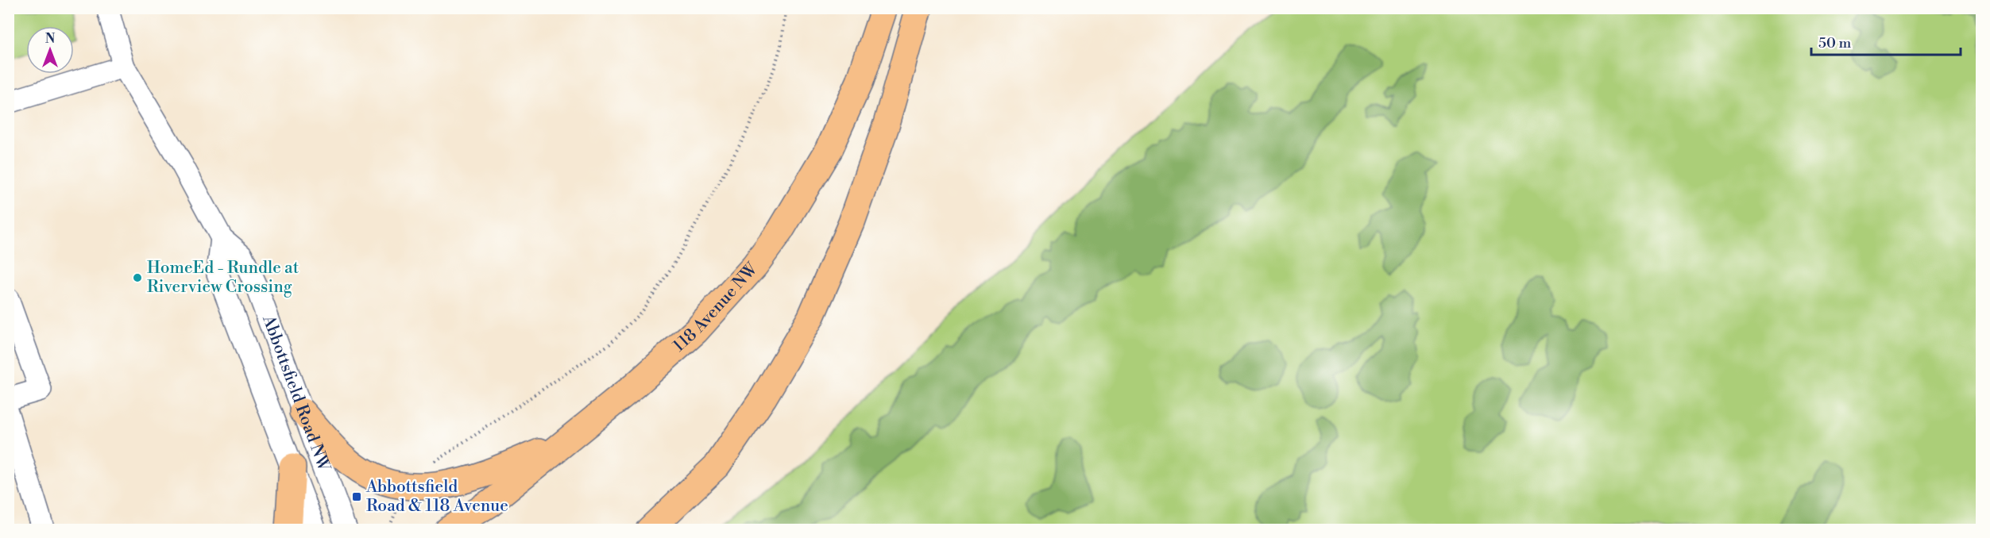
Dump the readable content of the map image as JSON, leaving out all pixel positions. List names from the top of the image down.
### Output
{
  "streets": {
    "main road": ["118 Avenue NW"],
    "street": ["Abbottsfield Road NW"]
  },
  "places": {
    "other": ["HomeEd - Rundle at Riverview Crossing"],
    "transit": ["Abbottsfield Road & 118 Avenue"]
  },
  "scale_bar": "50 m",
  "north": "top"
}
